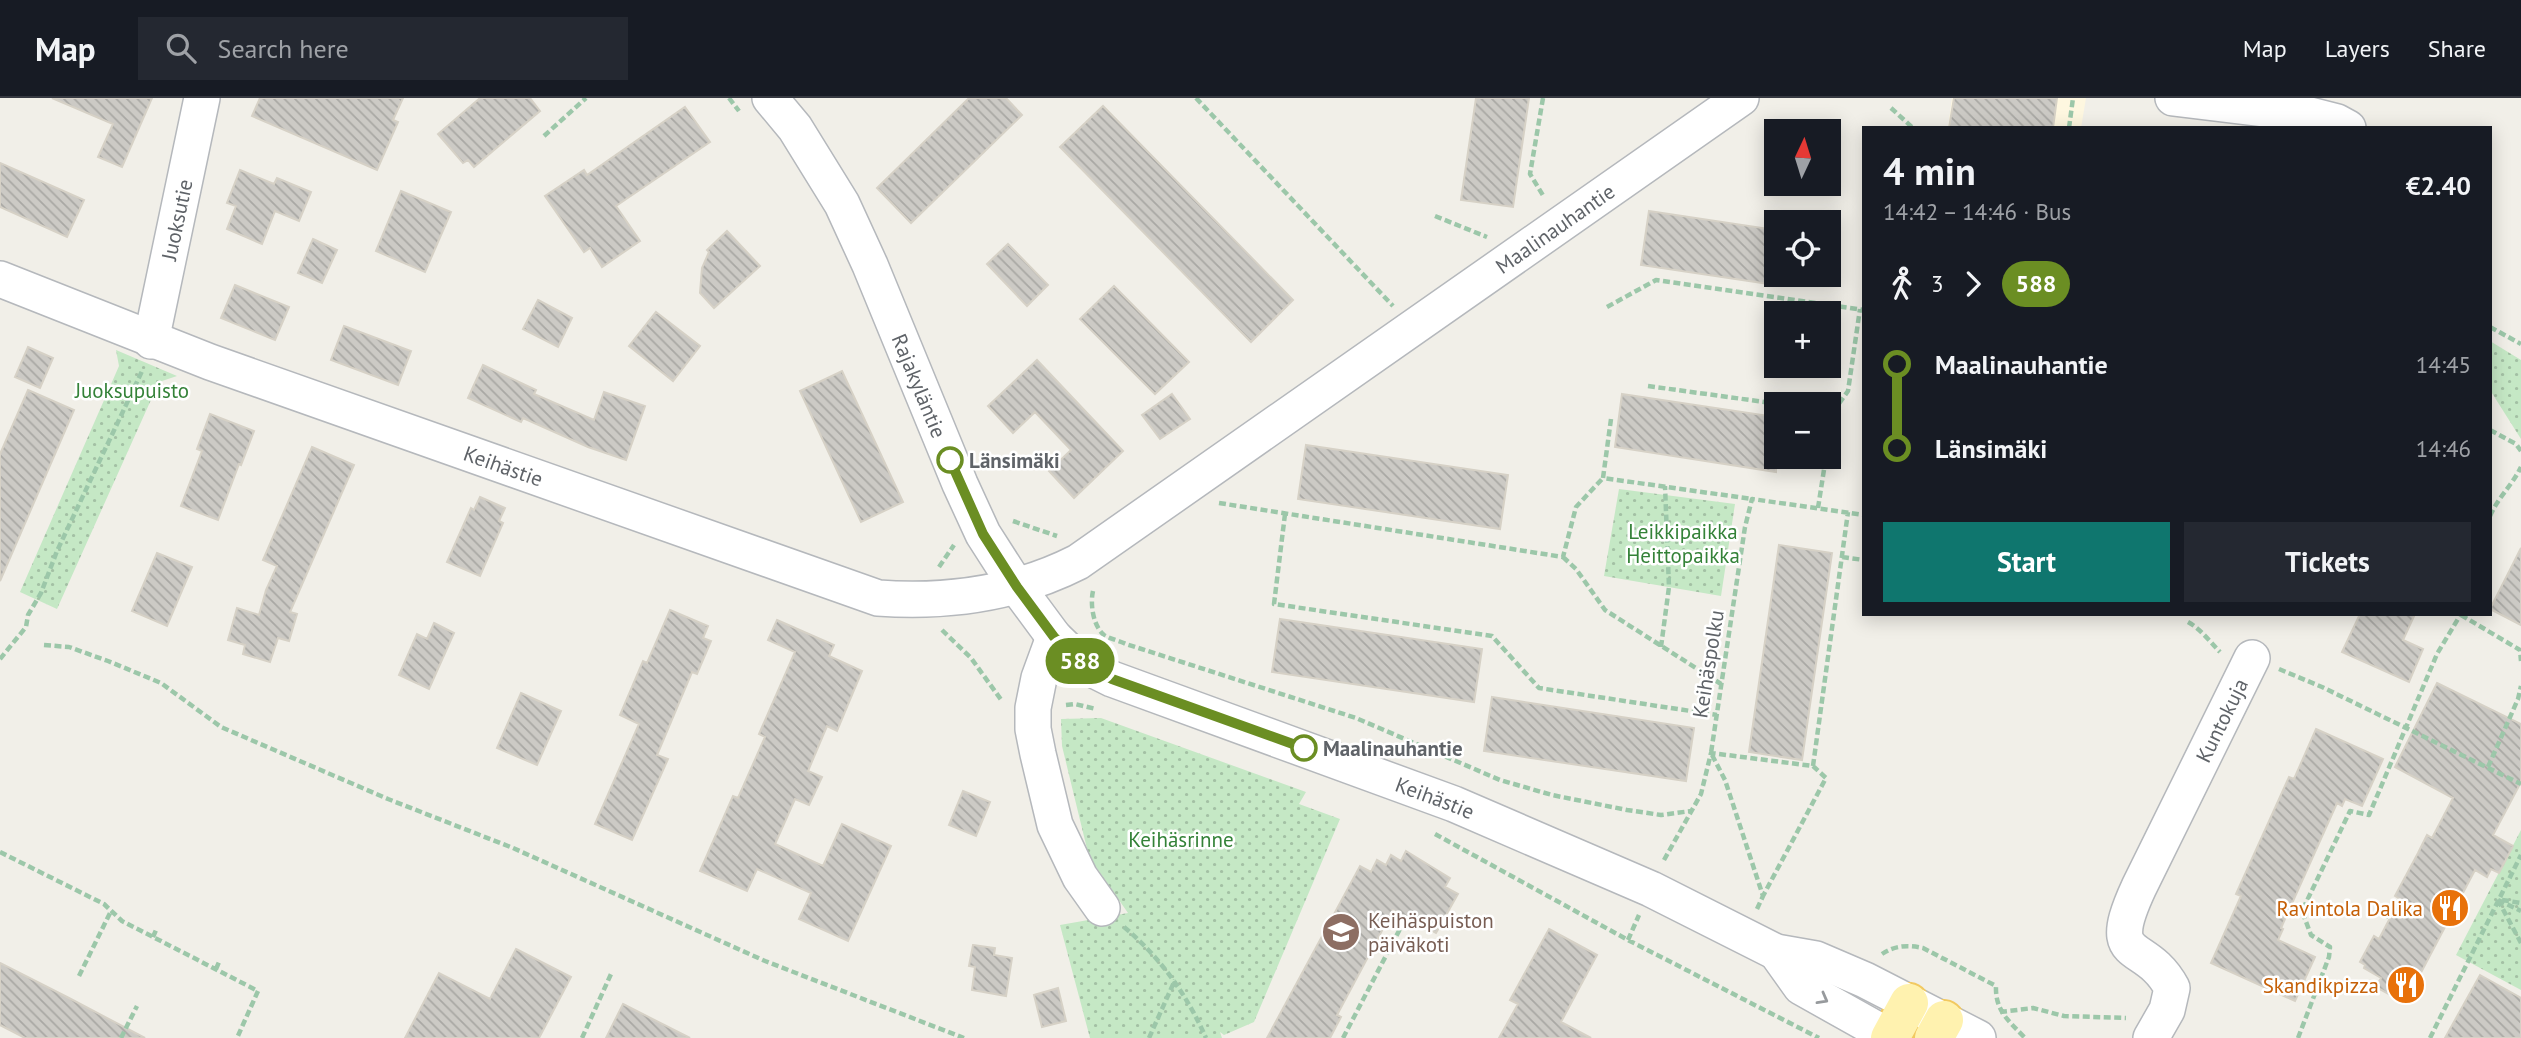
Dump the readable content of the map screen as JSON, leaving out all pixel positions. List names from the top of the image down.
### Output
{
  "streets": {
    "street": [
      "Juoksutie",
      "Maalinauhantie",
      "Rajakyläntie",
      "Keihästie",
      "Kuntokuja"
    ],
    "path": ["Keihäspolku"]
  },
  "crossings": [
    ["Juoksutie", "Keihästie"],
    ["Maalinauhantie", "Rajakyläntie"],
    ["Maalinauhantie", "Keihästie"],
    ["Rajakyläntie", "Keihästie"]
  ],
  "parks": ["Juoksupuisto", "Leikkipaikka Heittopaikka", "Keihäsrinne"],
  "places": {
    "other": ["Länsimäki", "Maalinauhantie"],
    "restaurant": ["Ravintola Dalika", "Skandikpizza"],
    "school or university": ["Keihäspuiston päiväkoti"]
  },
  "lines": ["bus line 588"],
  "north": "top",
  "page": {
    "header": "Map",
    "search": "Search here",
    "nav": ["Map", "Layers", "Share"],
    "on_map": "588",
    "map_buttons": ["+", "−"],
    "heading": ["4 min", "14:42 – 14:46 · Bus", "€2.40"],
    "legs": ["3", "588"],
    "list": [
      {
        "name": "Maalinauhantie",
        "value": "14:45"
      },
      {
        "name": "Länsimäki",
        "value": "14:46"
      }
    ],
    "buttons": ["Start", "Tickets"]
  }
}
